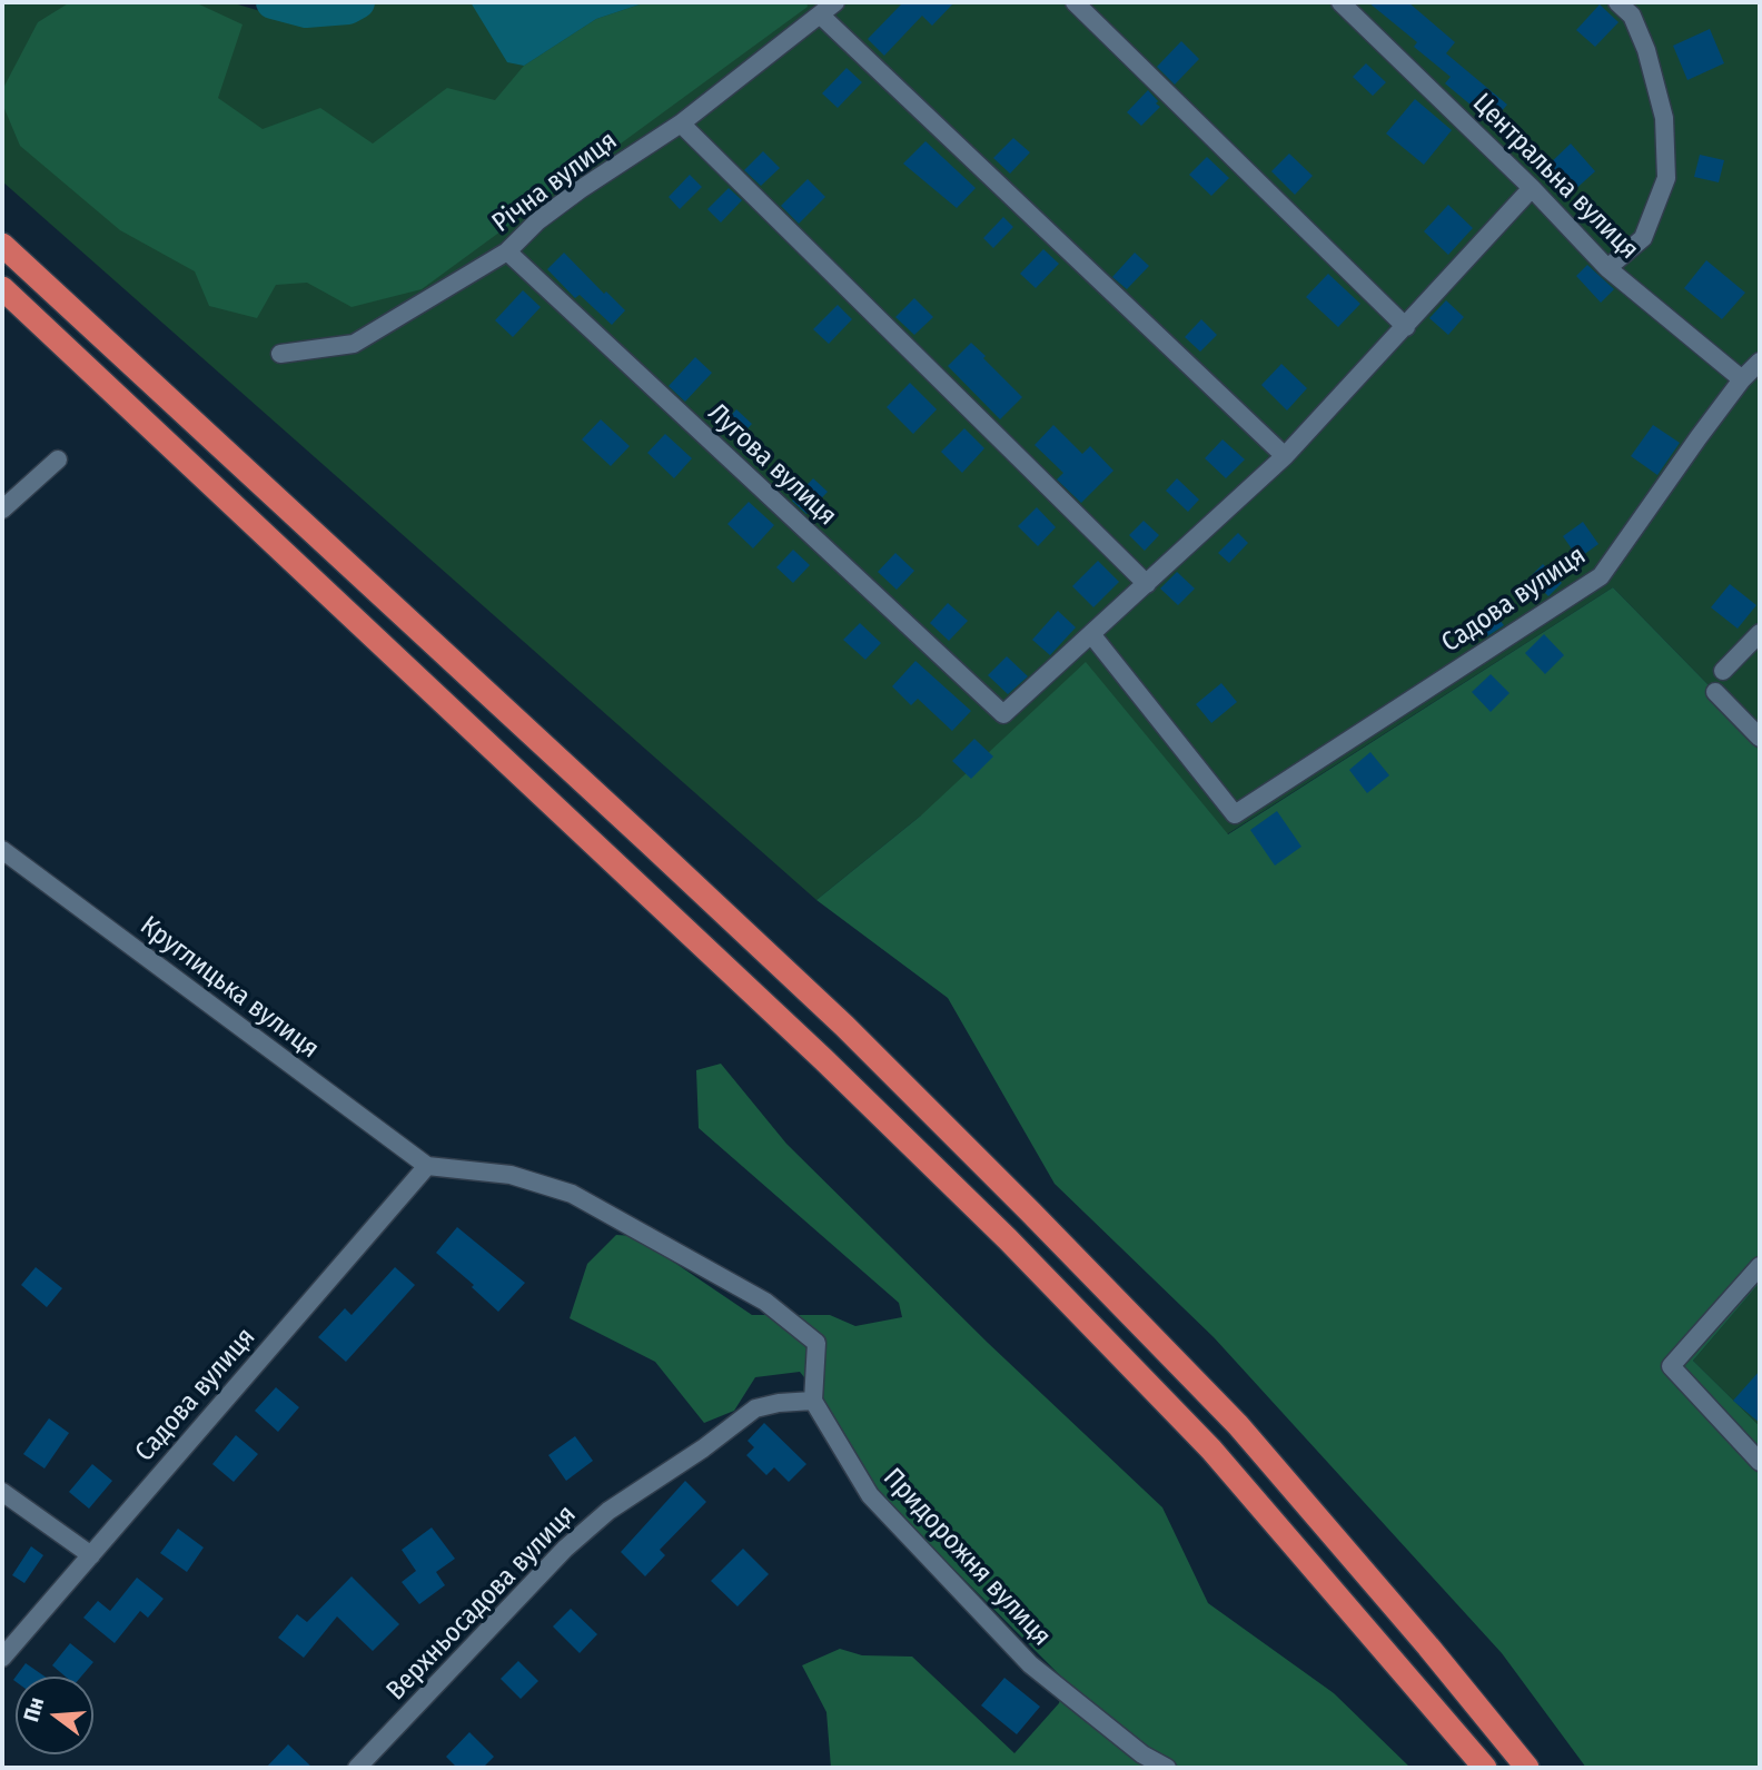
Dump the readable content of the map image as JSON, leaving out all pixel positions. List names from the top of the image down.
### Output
{
  "streets": {
    "street": [
      "Центральна вулиця",
      "Річна вулиця",
      "Лугова вулиця",
      "Садова вулиця",
      "Круглицька вулиця",
      "Придорожня вулиця",
      "Верхньосадова вулиця"
    ]
  },
  "crossings": [
    ["Центральна вулиця", "Садова вулиця"],
    ["Річна вулиця", "Лугова вулиця"],
    ["Лугова вулиця", "Садова вулиця"],
    ["Садова вулиця", "Круглицька вулиця"],
    ["Придорожня вулиця", "Верхньосадова вулиця"]
  ],
  "north": "left"
}
